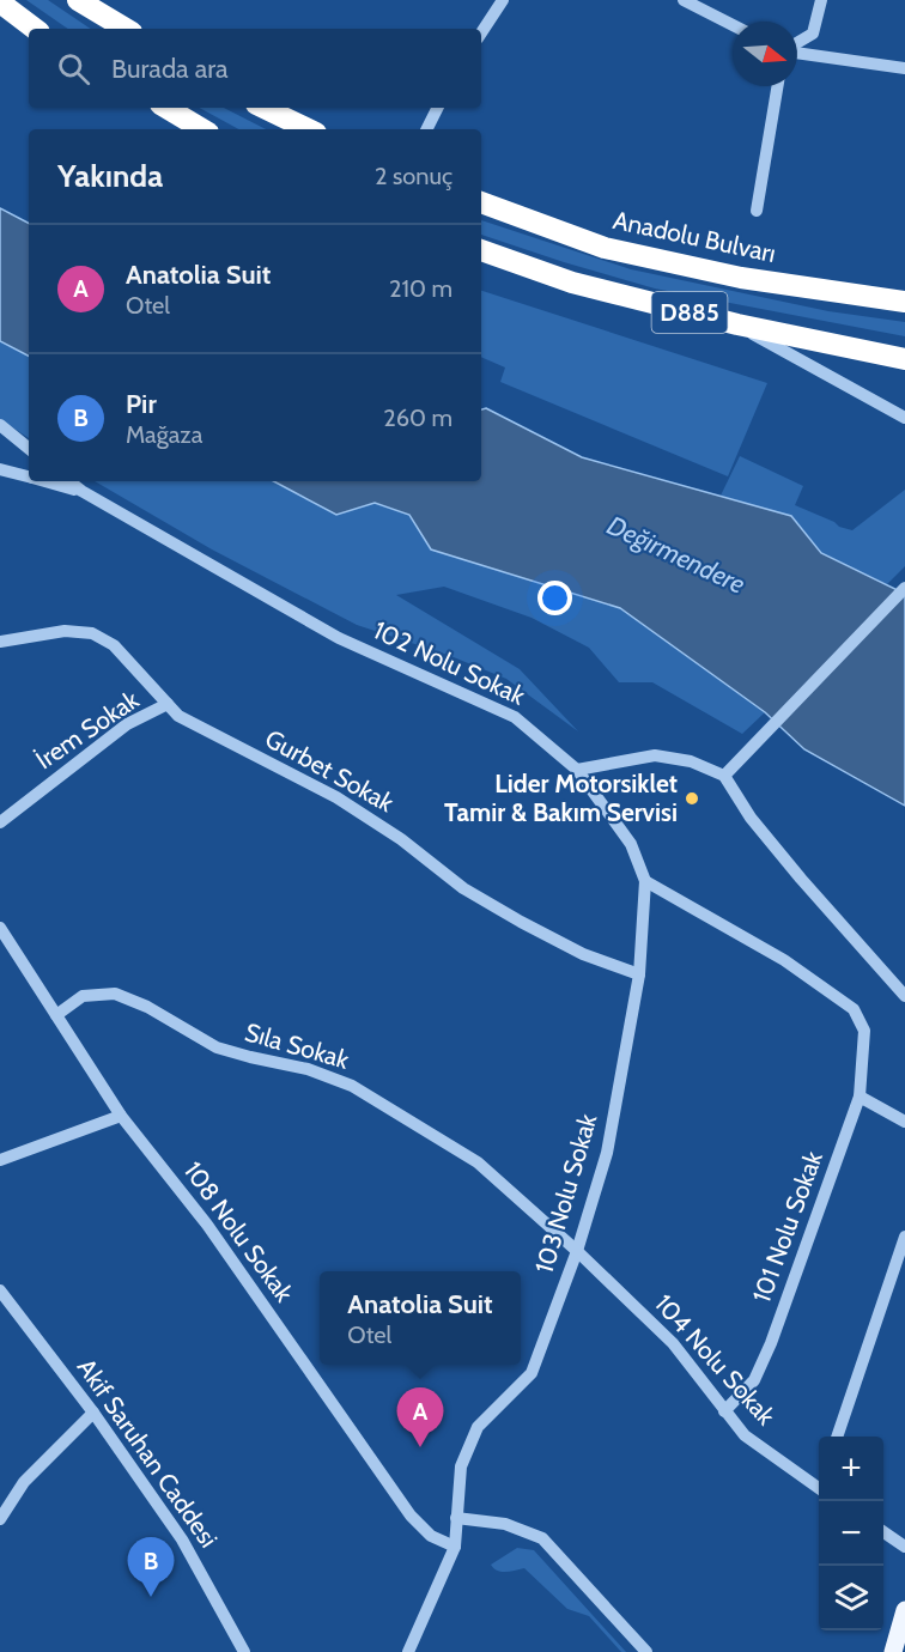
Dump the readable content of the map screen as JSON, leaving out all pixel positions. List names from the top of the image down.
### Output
{
  "streets": {
    "highway": ["Anadolu Bulvarı", "D885"],
    "street": [
      "102 Nolu Sokak",
      "İrem Sokak",
      "Gurbet Sokak",
      "Sıla Sokak",
      "103 Nolu Sokak",
      "101 Nolu Sokak",
      "108 Nolu Sokak",
      "104 Nolu Sokak",
      "Akif Saruhan Caddesi"
    ]
  },
  "crossings": [
    ["102 Nolu Sokak", "103 Nolu Sokak"],
    ["İrem Sokak", "Gurbet Sokak"],
    ["Gurbet Sokak", "103 Nolu Sokak"],
    ["Sıla Sokak", "103 Nolu Sokak"],
    ["Sıla Sokak", "108 Nolu Sokak"],
    ["Sıla Sokak", "104 Nolu Sokak"],
    ["103 Nolu Sokak", "108 Nolu Sokak"],
    ["103 Nolu Sokak", "104 Nolu Sokak"],
    ["101 Nolu Sokak", "104 Nolu Sokak"]
  ],
  "water": ["Değirmendere"],
  "places": ["Lider Motorsiklet Tamir & Bakım Servisi"],
  "north": "right",
  "page": {
    "search": "Burada ara",
    "heading": ["Yakında", "2 sonuç"],
    "list": [
      {
        "mark": "A",
        "name": "Anatolia Suit",
        "note": "Otel",
        "value": "210 m"
      },
      {
        "mark": "B",
        "name": "Pir",
        "note": "Mağaza",
        "value": "260 m"
      }
    ],
    "popup": ["Anatolia Suit", "Otel"],
    "pins": ["A", "B"],
    "map_buttons": ["+", "−"]
  }
}
